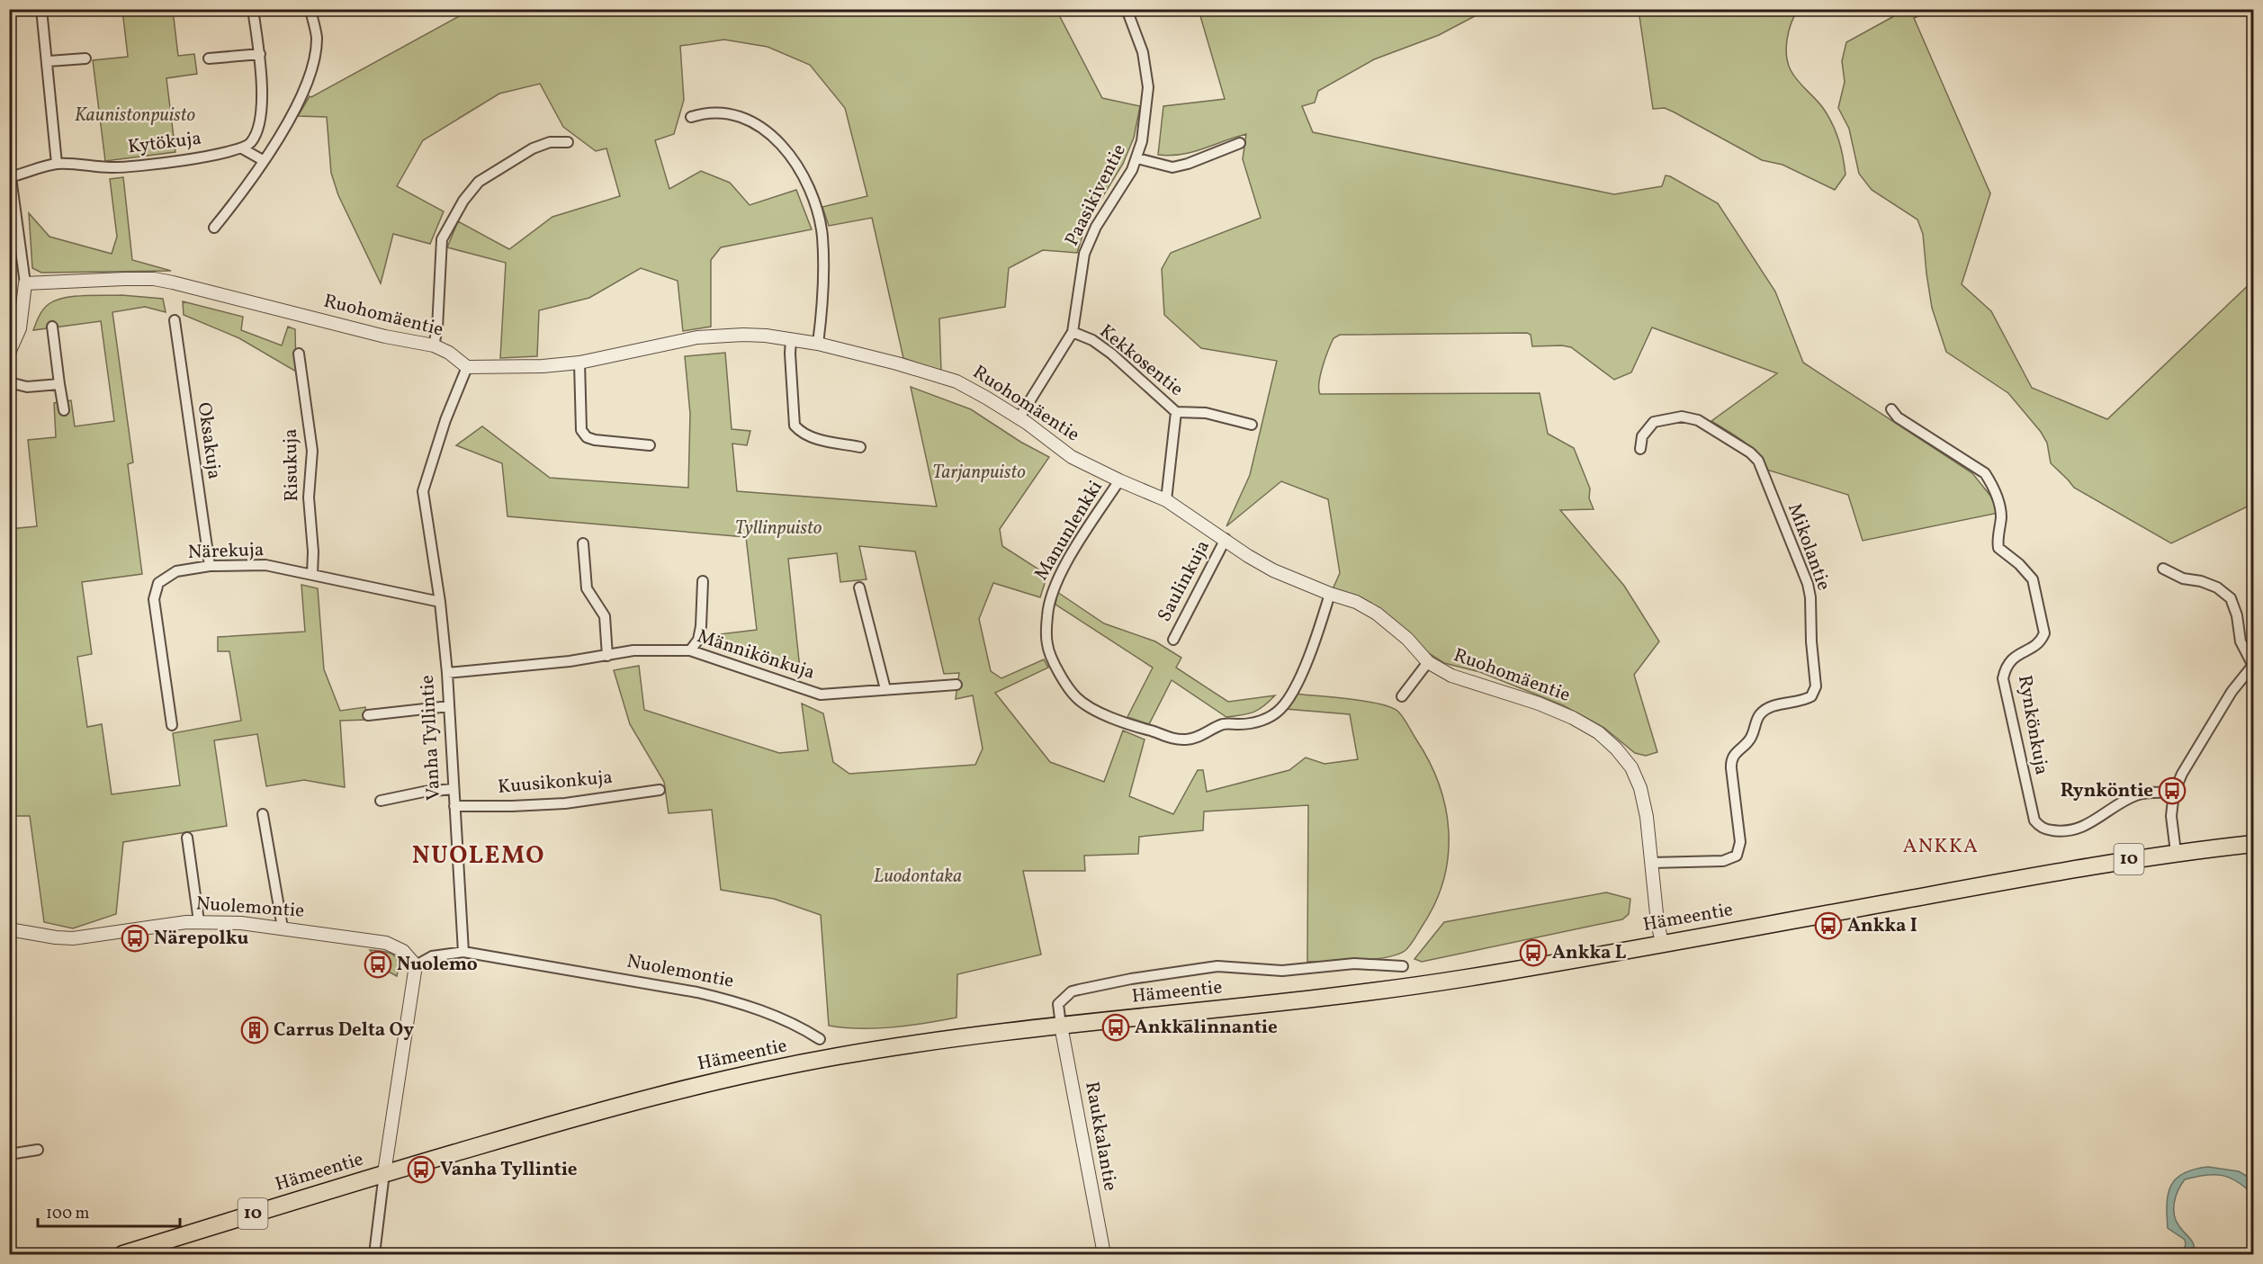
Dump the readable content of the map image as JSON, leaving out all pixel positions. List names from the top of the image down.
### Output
{
  "streets": {
    "highway": ["10", "Hämeentie"],
    "street": [
      "Kytökuja",
      "Paasikiventie",
      "Ruohomäentie",
      "Kekkosentie",
      "Oksakuja",
      "Risukuja",
      "Manunlenkki",
      "Mikolantie",
      "Närekuja",
      "Saulinkuja",
      "Männikönkuja",
      "Rynkönkuja",
      "Vanha Tyllintie",
      "Kuusikonkuja",
      "Nuolemontie",
      "Raukkalantie"
    ]
  },
  "crossings": [
    ["Paasikiventie", "Ruohomäentie"],
    ["Paasikiventie", "Kekkosentie"],
    ["Ruohomäentie", "Manunlenkki"],
    ["Ruohomäentie", "Mikolantie"],
    ["Ruohomäentie", "Saulinkuja"],
    ["Ruohomäentie", "Vanha Tyllintie"],
    ["Ruohomäentie", "Hämeentie"],
    ["Oksakuja", "Närekuja"],
    ["Risukuja", "Närekuja"],
    ["Närekuja", "Vanha Tyllintie"],
    ["Männikönkuja", "Vanha Tyllintie"],
    ["Vanha Tyllintie", "Kuusikonkuja"],
    ["Vanha Tyllintie", "Nuolemontie"],
    ["Hämeentie", "Raukkalantie"]
  ],
  "districts": ["ANKKA", "NUOLEMO"],
  "parks": [
    "Kaunistonpuisto",
    "Tarjanpuisto",
    "Tyllinpuisto",
    "Luodontaka"
  ],
  "places": {
    "bus stop": [
      "Rynköntie",
      "Ankka I",
      "Närepolku",
      "Ankka L",
      "Nuolemo",
      "Ankkalinnantie",
      "Vanha Tyllintie"
    ],
    "building": ["Carrus Delta Oy"]
  },
  "scale_bar": "100 m"
}
